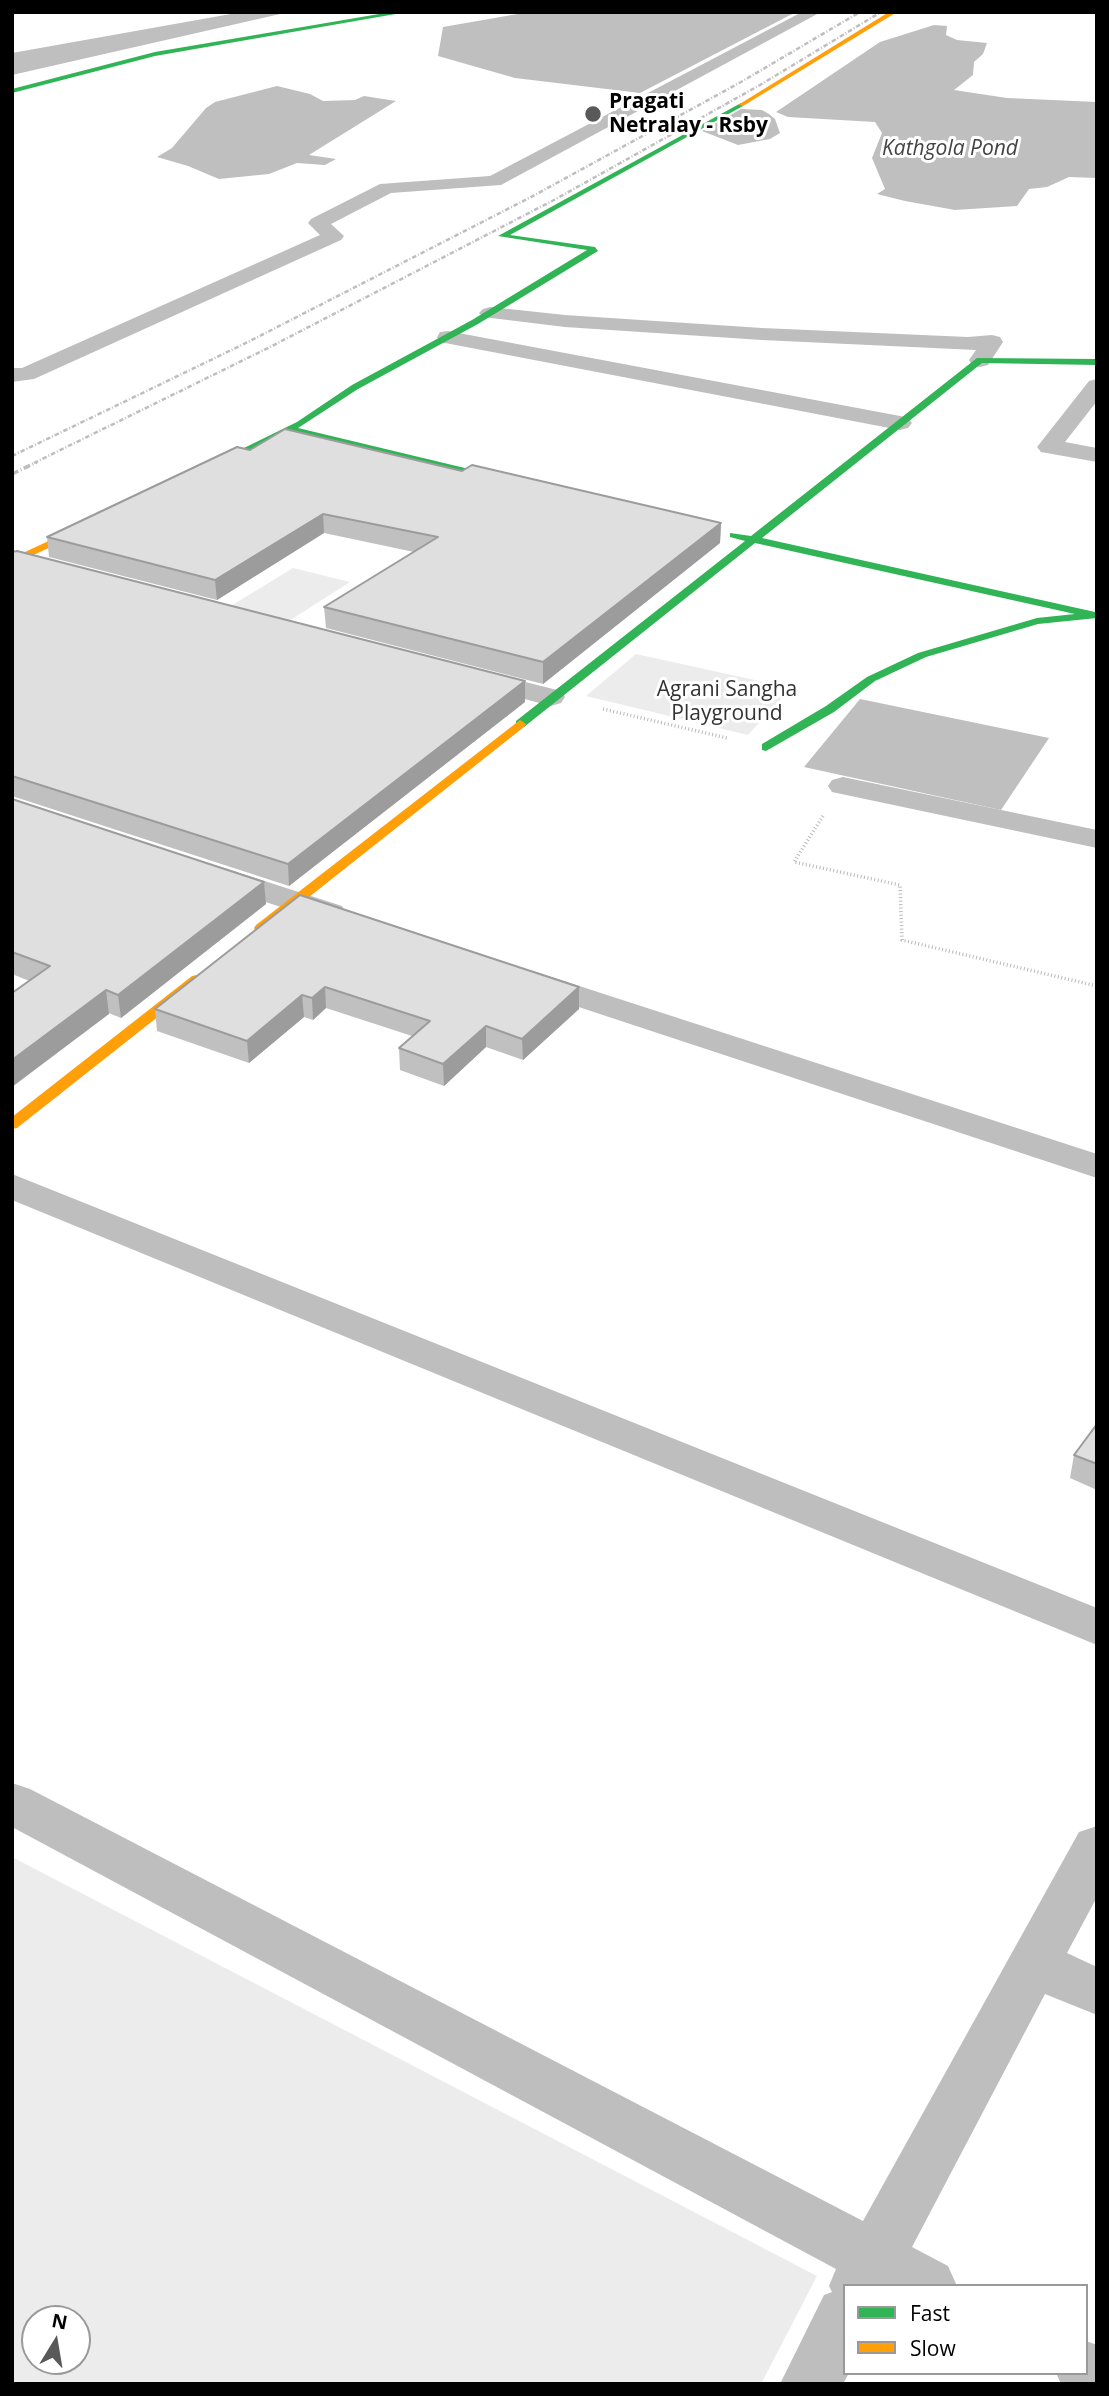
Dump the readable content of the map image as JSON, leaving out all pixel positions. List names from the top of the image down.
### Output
{
  "water": ["Kathgola Pond"],
  "parks": ["Agrani Sangha Playground"],
  "places": ["Pragati Netralay - Rsby"],
  "legend": ["Fast", "Slow"],
  "north": "top"
}
